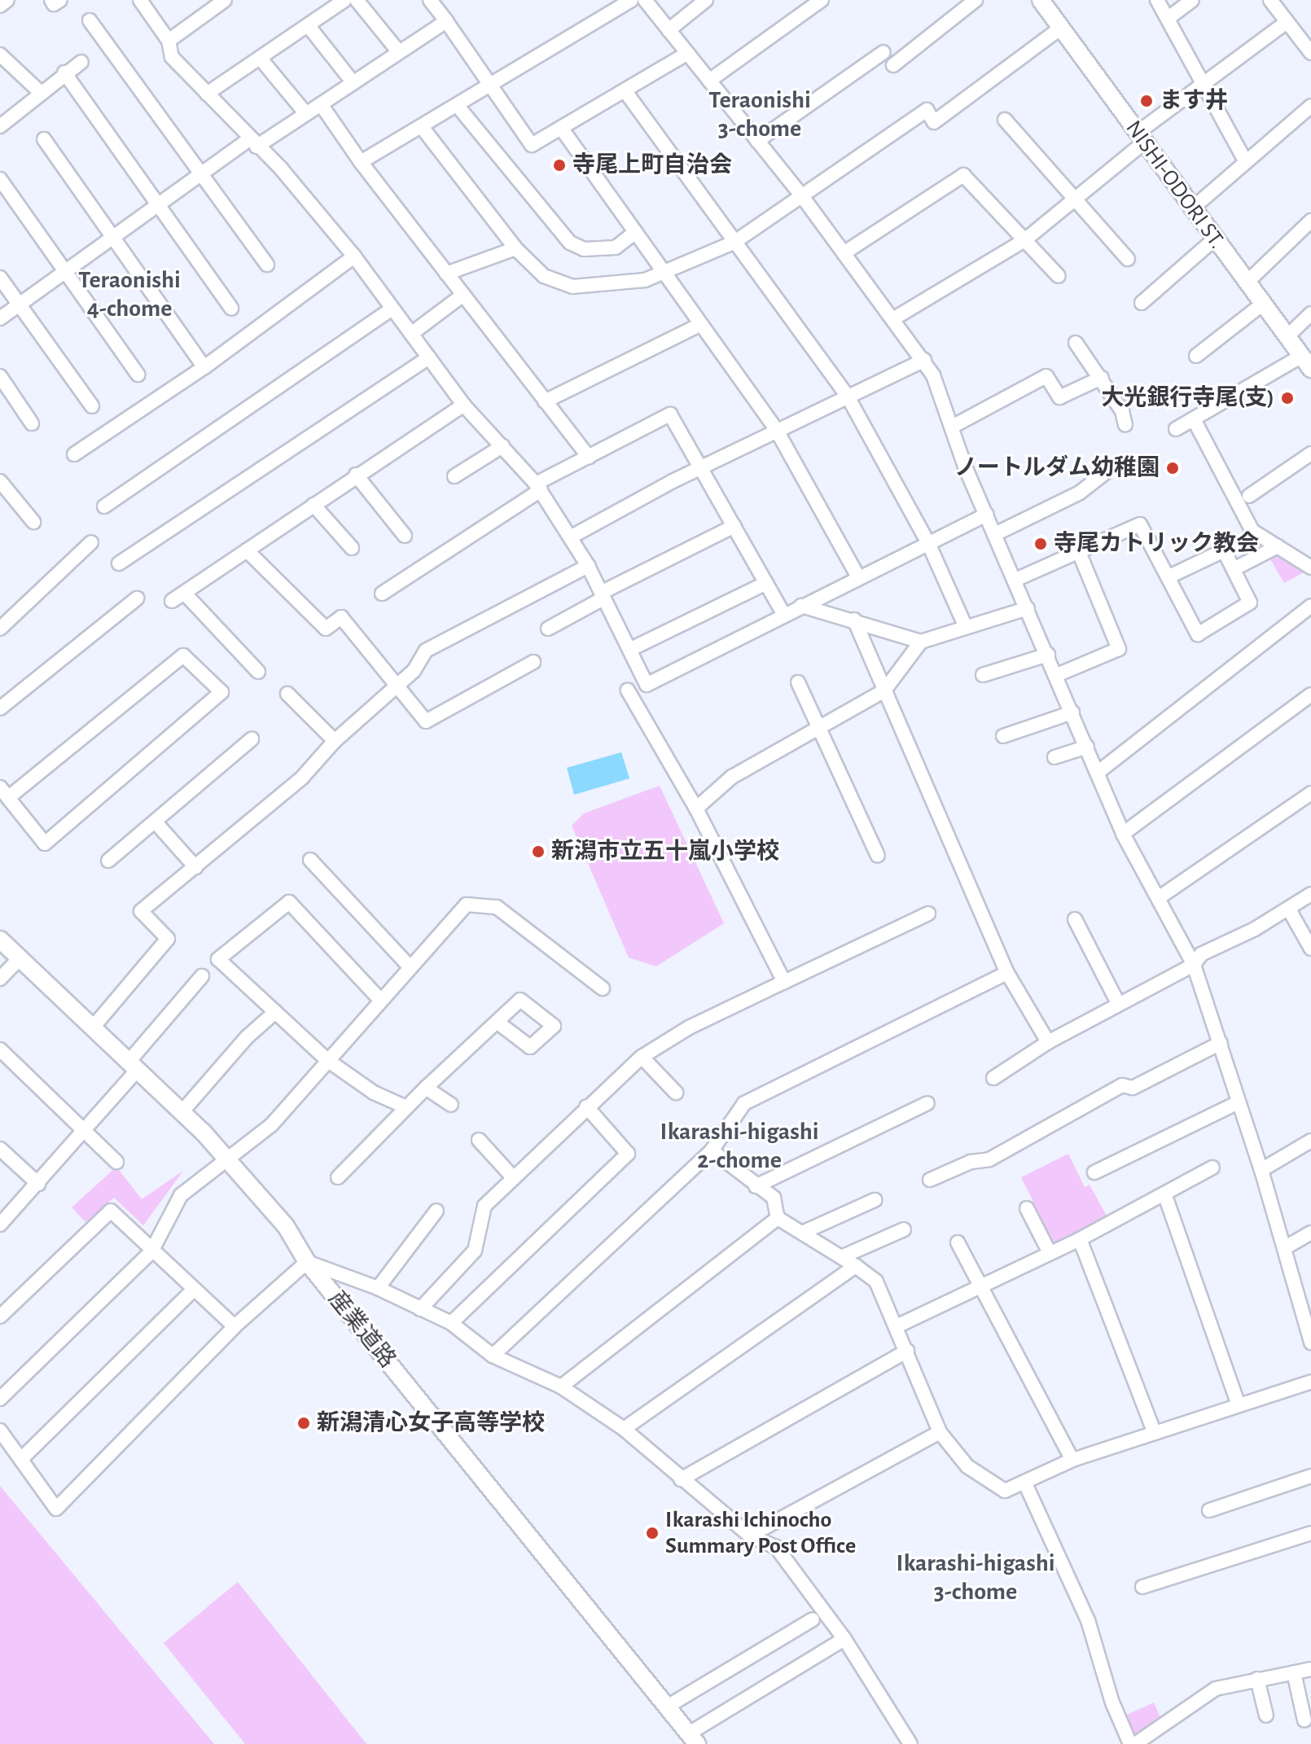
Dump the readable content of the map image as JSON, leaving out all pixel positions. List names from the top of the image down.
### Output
{
  "streets": {
    "street": ["NISHI-ODORI ST.", "産業道路"]
  },
  "districts": [
    "Teraonishi 3-chome",
    "Teraonishi 4-chome",
    "Ikarashi-higashi 2-chome",
    "Ikarashi-higashi 3-chome"
  ],
  "places": [
    "ます井",
    "寺尾上町自治会",
    "大光銀行寺尾(支)",
    "ノートルダム幼稚園",
    "寺尾カトリック教会",
    "新潟市立五十嵐小学校",
    "新潟清心女子高等学校",
    "Ikarashi Ichinocho Summary Post Office"
  ]
}
